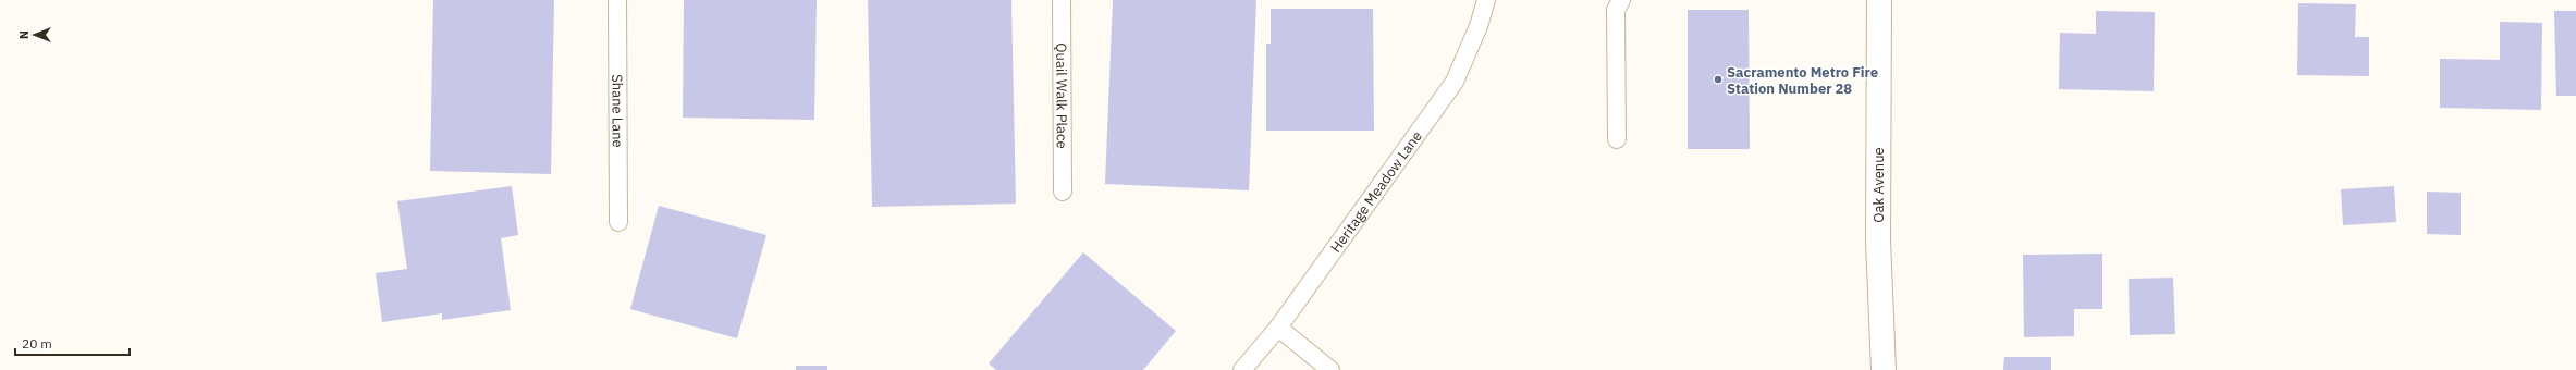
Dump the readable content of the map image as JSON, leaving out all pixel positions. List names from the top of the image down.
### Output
{
  "streets": {
    "main road": ["Oak Avenue"],
    "lane": ["Quail Walk Place", "Shane Lane", "Heritage Meadow Lane"]
  },
  "places": ["Sacramento Metro Fire Station Number 28"],
  "scale_bar": "20 m",
  "north": "left"
}
